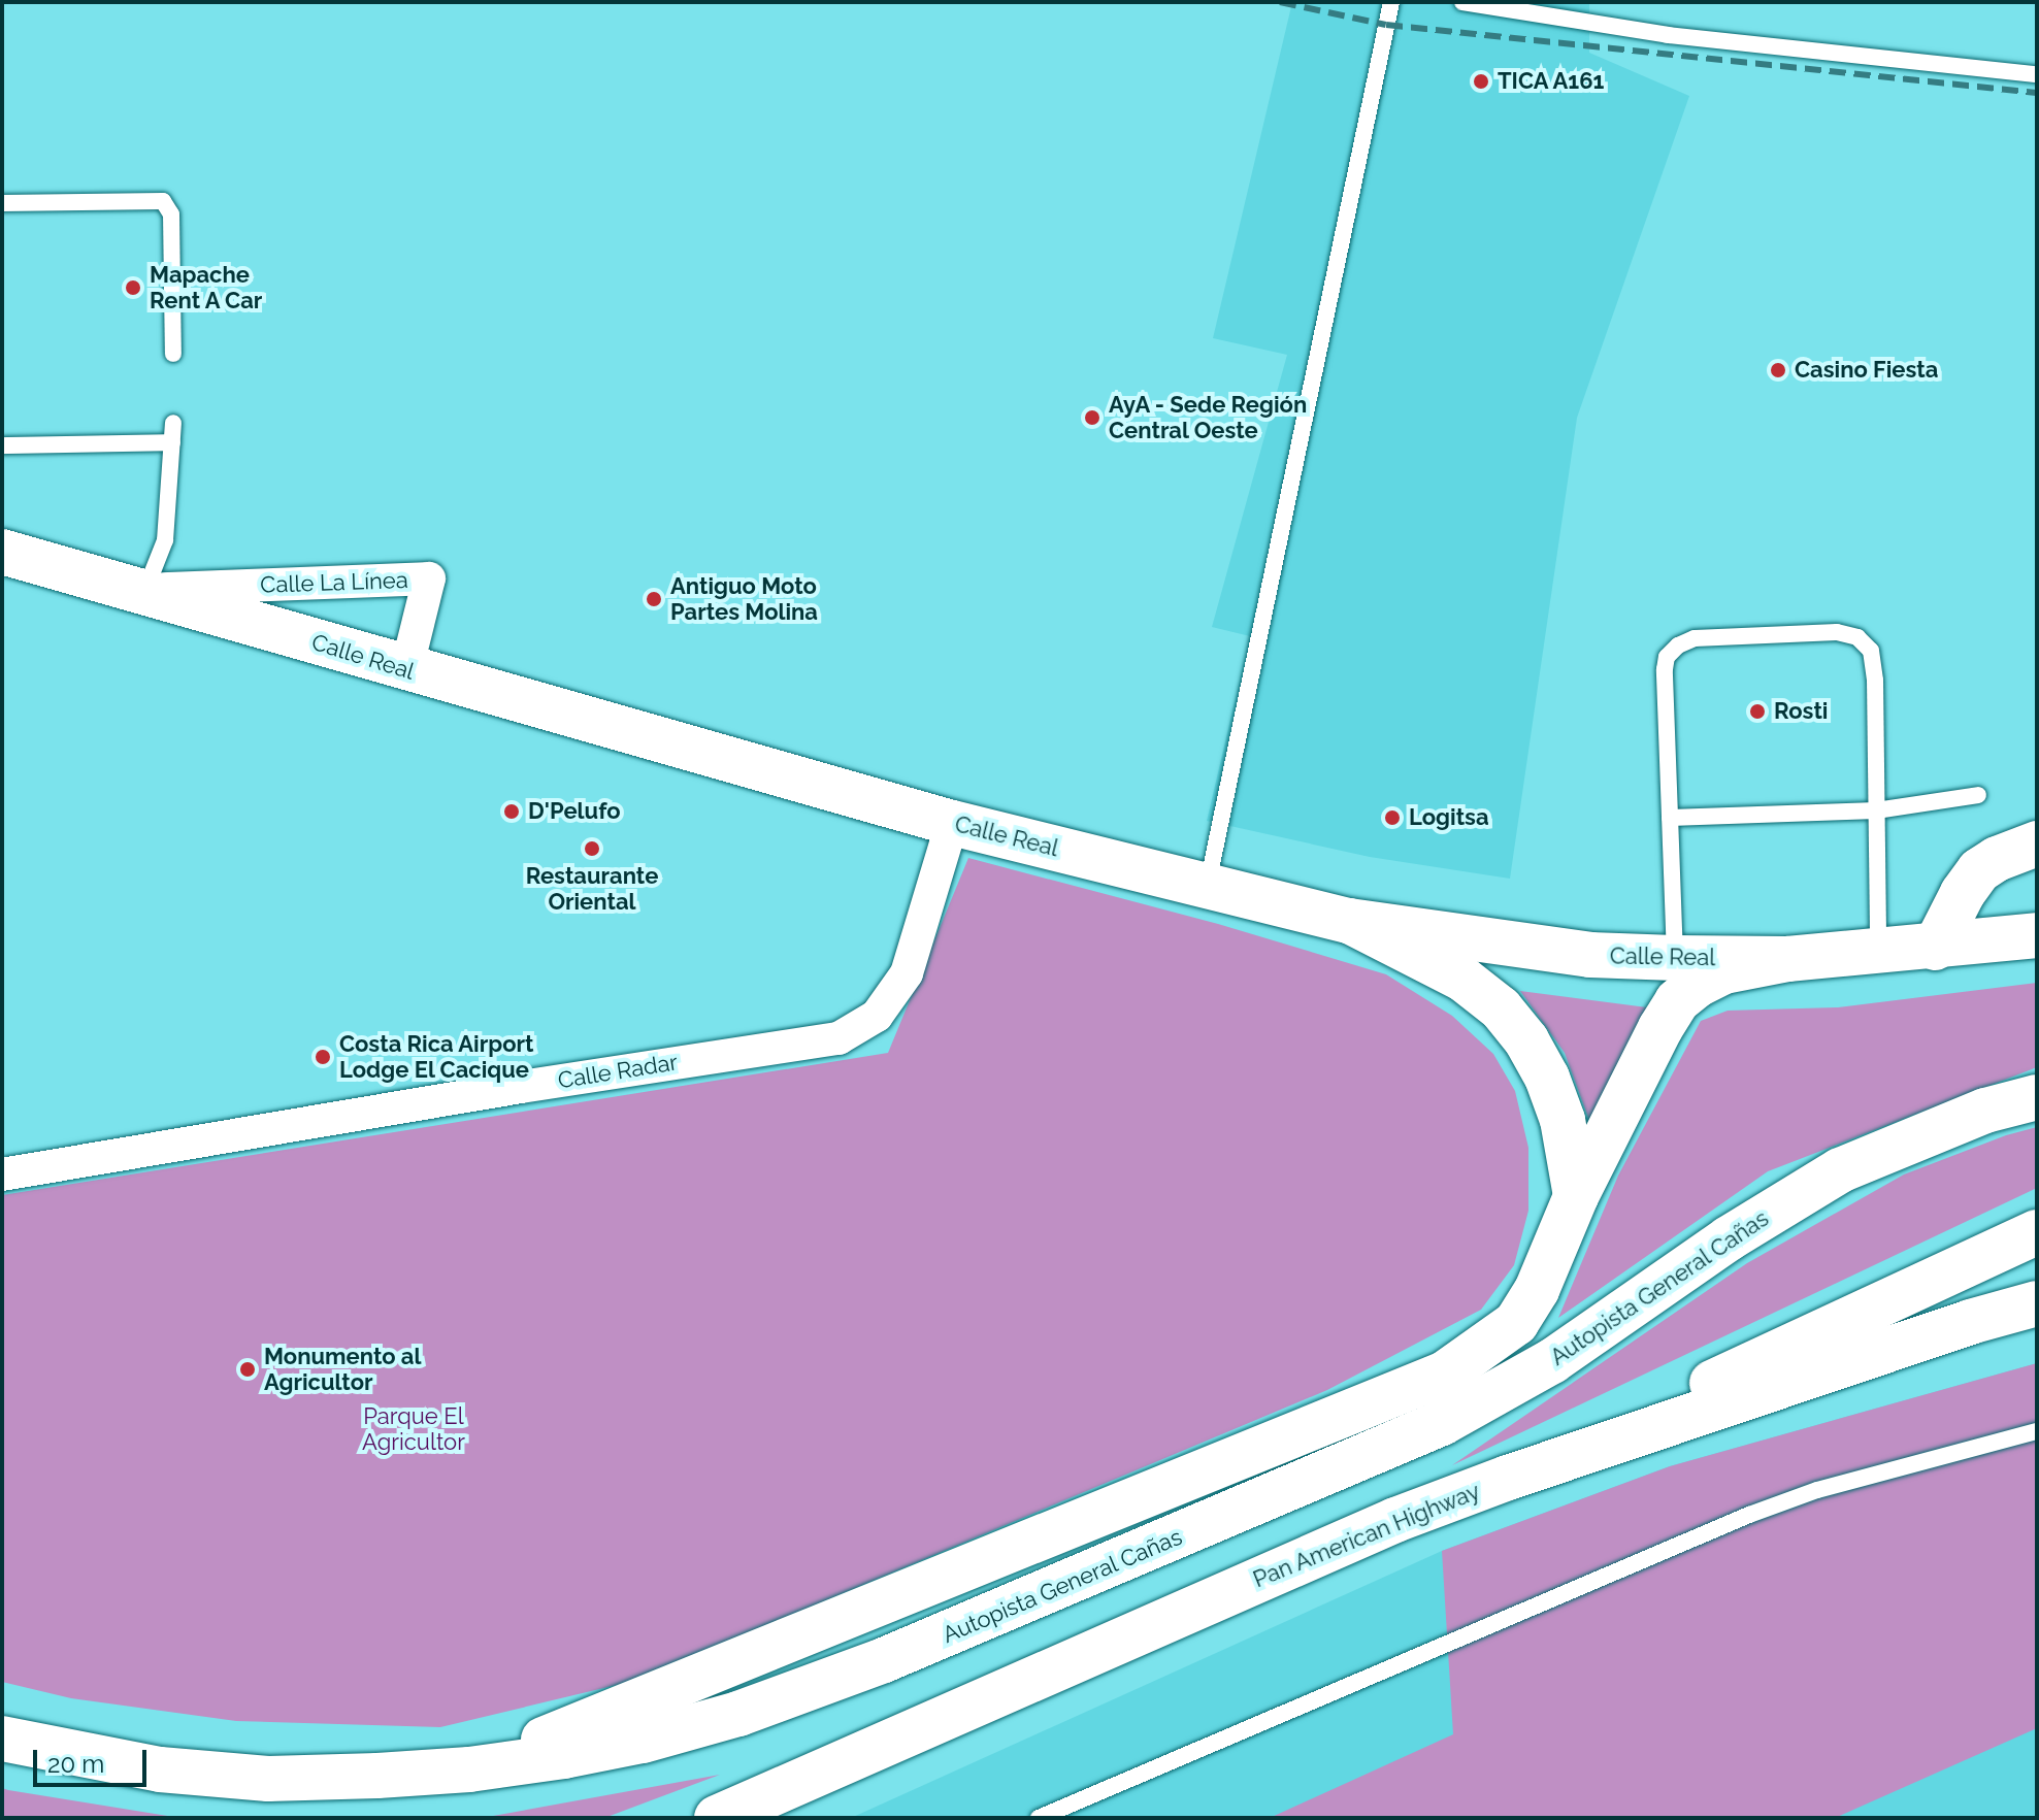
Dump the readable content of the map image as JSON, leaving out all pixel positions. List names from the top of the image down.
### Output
{
  "streets": {
    "main road": ["Calle Real", "Autopista General Cañas", "Pan American Highway"],
    "street": ["Calle La Línea", "Calle Radar"]
  },
  "crossings": [
    ["Calle La Línea", "Calle Real"],
    ["Calle Real", "Calle Radar"]
  ],
  "parks": ["Parque El Agricultor"],
  "places": [
    "TICA A161",
    "Mapache Rent A Car",
    "Casino Fiesta",
    "AyA - Sede Región Central Oeste",
    "Antiguo Moto Partes Molina",
    "Rosti",
    "D'Pelufo",
    "Logitsa",
    "Restaurante Oriental",
    "Costa Rica Airport Lodge El Cacique",
    "Monumento al Agricultor"
  ],
  "scale_bar": "20 m"
}
